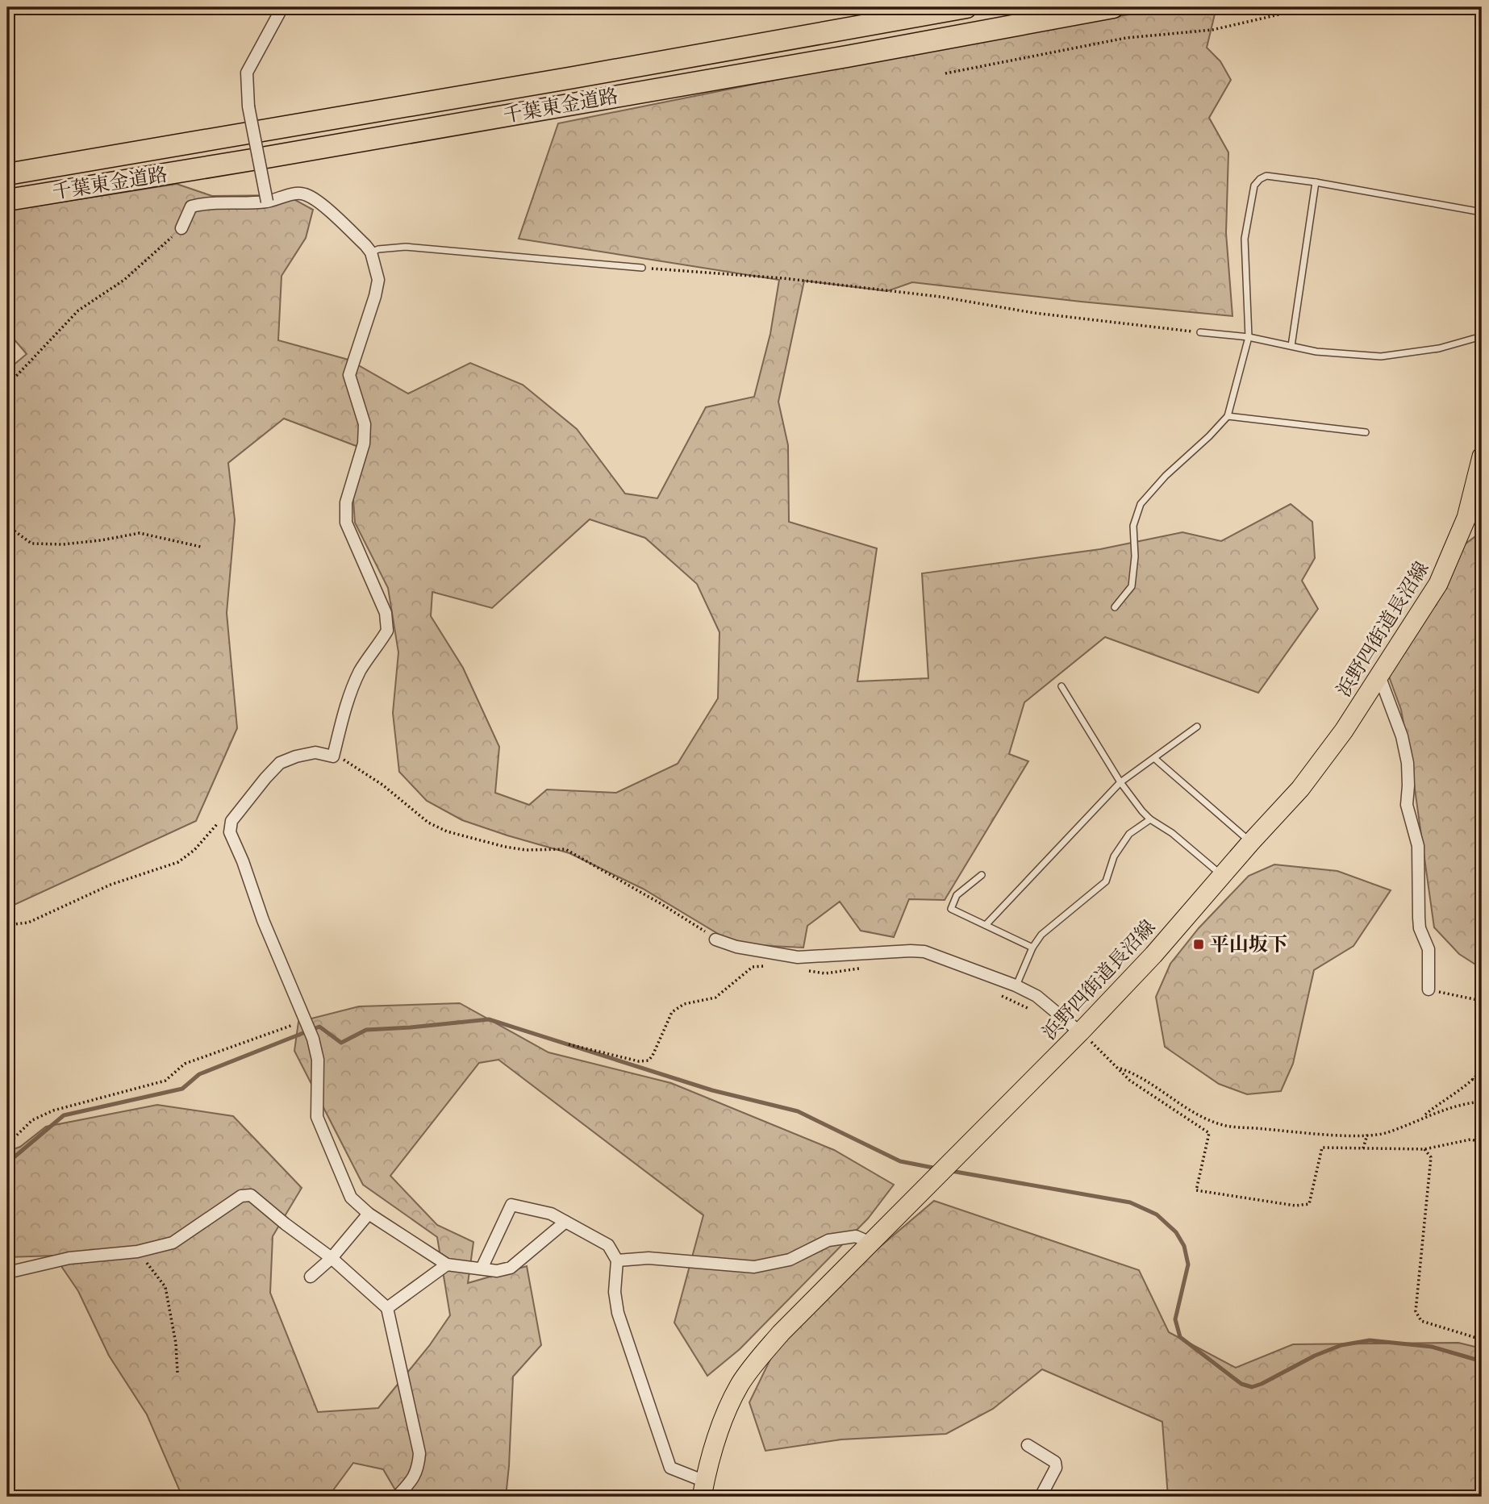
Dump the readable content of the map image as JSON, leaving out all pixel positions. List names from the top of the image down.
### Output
{
  "streets": {
    "highway": ["千葉東金道路"],
    "main road": ["浜野四街道長沼線"]
  },
  "places": {
    "transit": ["平山坂下"]
  }
}
